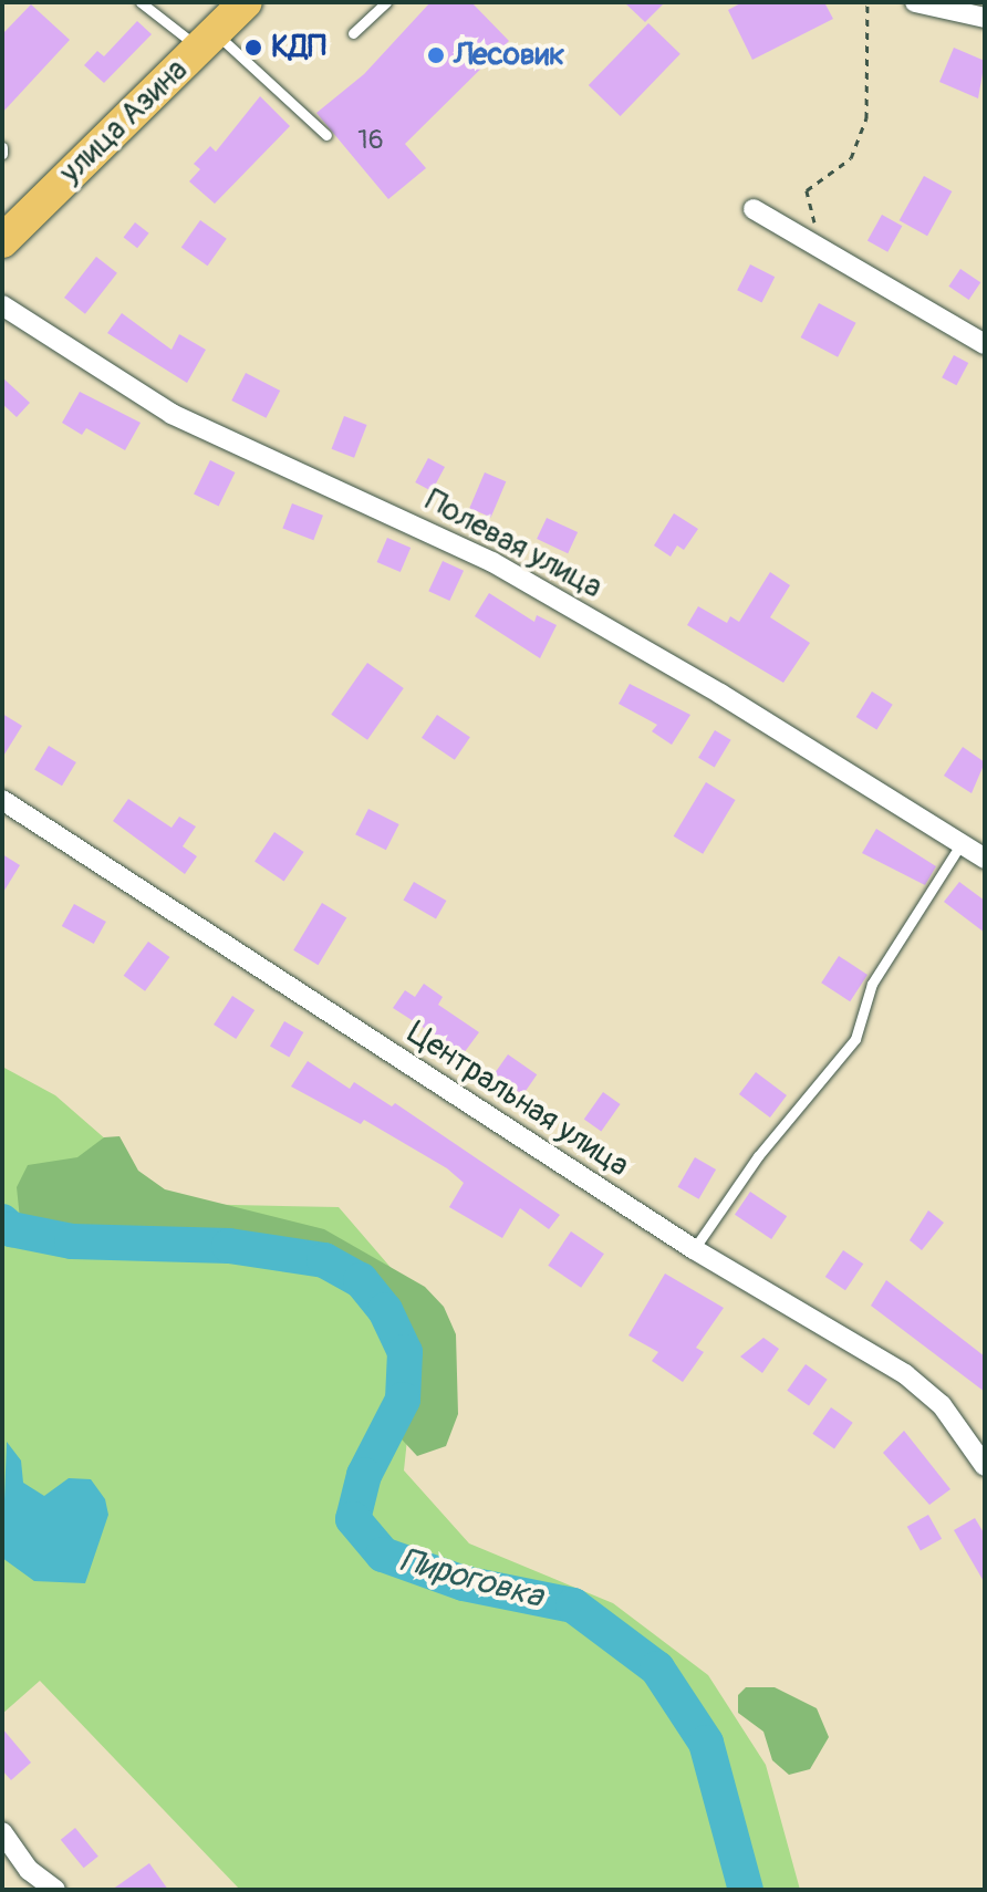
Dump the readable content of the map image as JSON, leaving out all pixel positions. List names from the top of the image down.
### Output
{
  "streets": {
    "main road": ["улица Азина"],
    "street": ["Полевая улица", "Центральная улица"]
  },
  "water": ["Пироговка"],
  "places": ["КДП", "Лесовик"],
  "house_numbers": ["16"]
}
